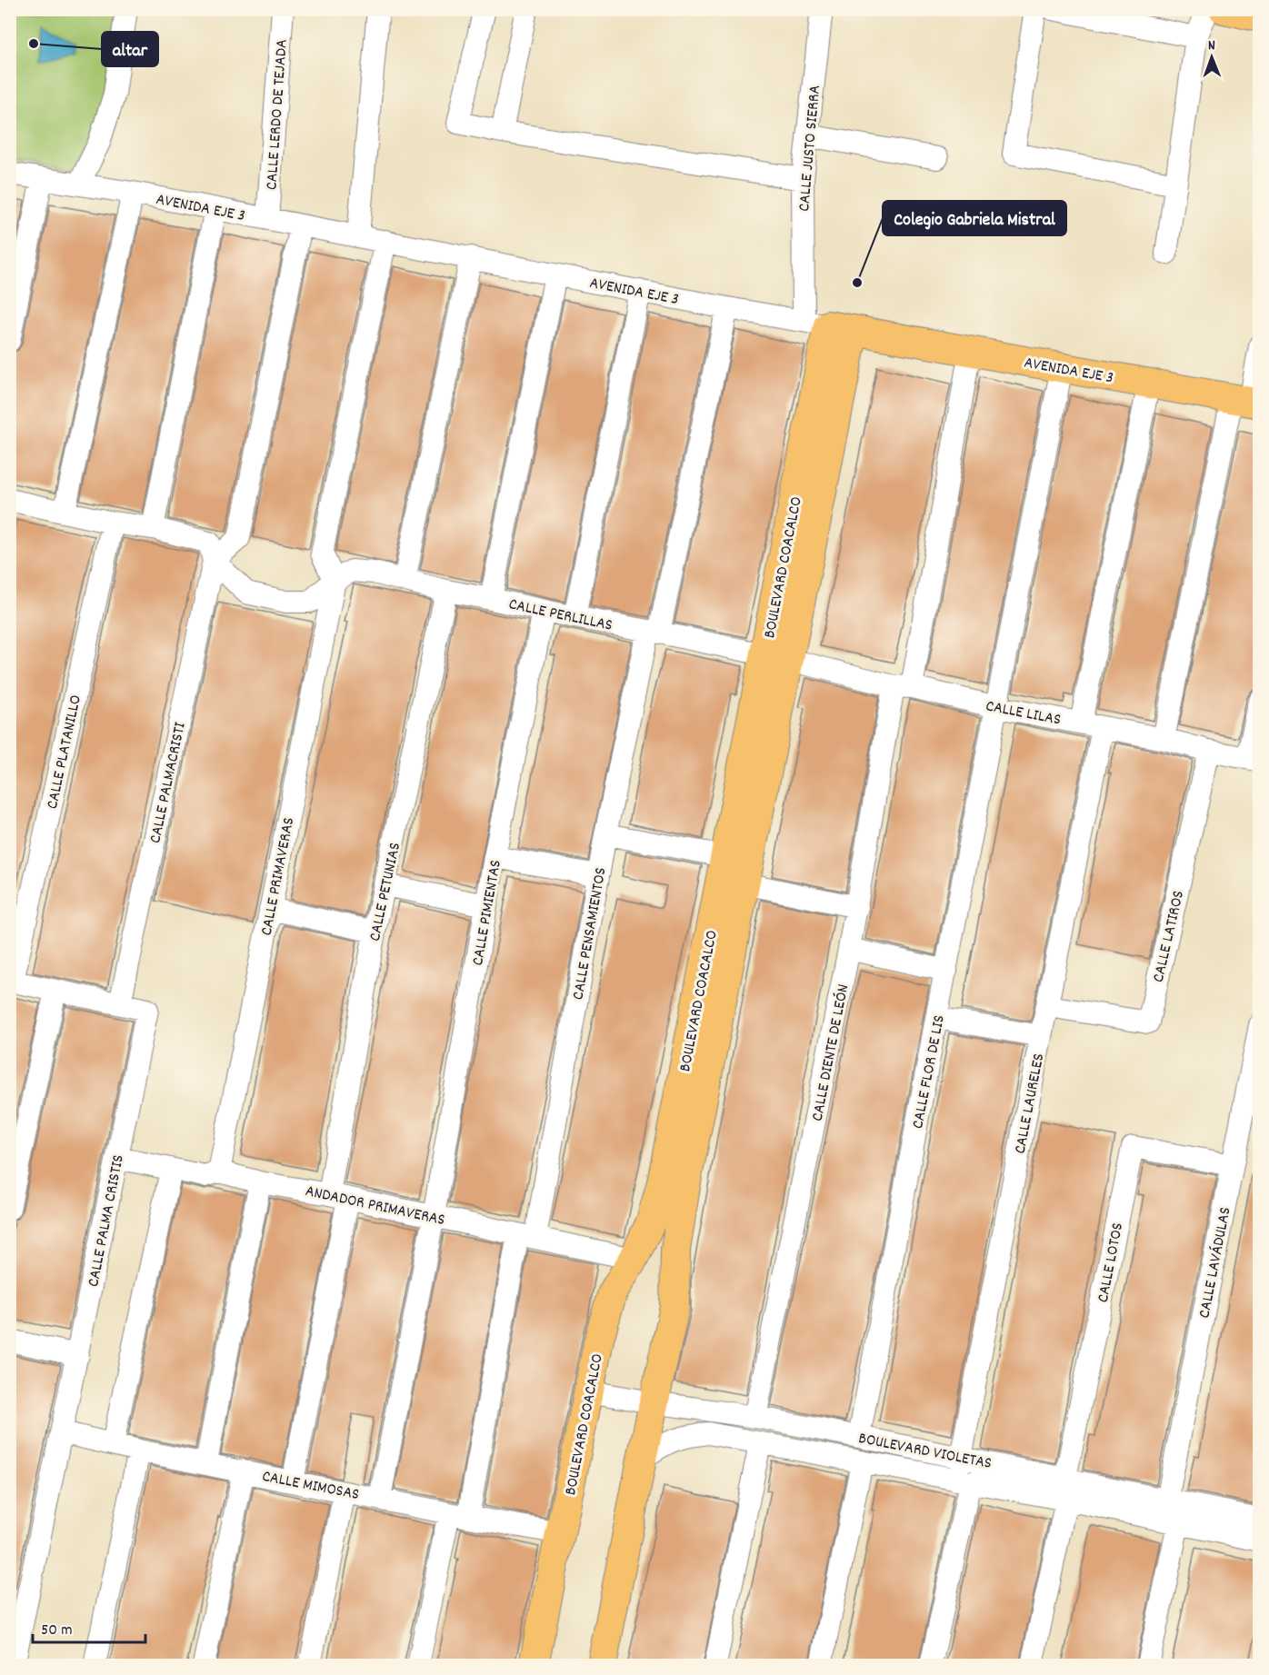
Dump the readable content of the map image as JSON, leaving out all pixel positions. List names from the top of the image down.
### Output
{
  "streets": {
    "main road": ["AVENIDA EJE 3", "BOULEVARD COACALCO"],
    "street": [
      "CALLE LERDO DE TEJADA",
      "CALLE JUSTO SIERRA",
      "CALLE PERLILLAS",
      "CALLE LILAS",
      "CALLE PLATANILLO",
      "CALLE PALMACRISTI",
      "CALLE PRIMAVERAS",
      "CALLE PETUNIAS",
      "CALLE PIMIENTAS",
      "CALLE PENSAMIENTOS",
      "CALLE LATIROS",
      "CALLE DIENTE DE LEÓN",
      "CALLE FLOR DE LIS",
      "CALLE LAURELES",
      "ANDADOR PRIMAVERAS",
      "CALLE PALMA CRISTIS",
      "CALLE LOTOS",
      "CALLE LAVÁDULAS",
      "BOULEVARD VIOLETAS",
      "CALLE MIMOSAS"
    ]
  },
  "crossings": [
    ["CALLE LERDO DE TEJADA", "AVENIDA EJE 3"],
    ["CALLE JUSTO SIERRA", "AVENIDA EJE 3"],
    ["CALLE JUSTO SIERRA", "BOULEVARD COACALCO"],
    ["AVENIDA EJE 3", "BOULEVARD COACALCO"],
    ["AVENIDA EJE 3", "CALLE PENSAMIENTOS"],
    ["AVENIDA EJE 3", "CALLE DIENTE DE LEÓN"],
    ["AVENIDA EJE 3", "CALLE FLOR DE LIS"],
    ["BOULEVARD COACALCO", "CALLE PERLILLAS"],
    ["BOULEVARD COACALCO", "CALLE LILAS"],
    ["BOULEVARD COACALCO", "ANDADOR PRIMAVERAS"],
    ["BOULEVARD COACALCO", "BOULEVARD VIOLETAS"],
    ["BOULEVARD COACALCO", "CALLE MIMOSAS"],
    ["CALLE PERLILLAS", "CALLE LILAS"],
    ["CALLE PERLILLAS", "CALLE PALMACRISTI"],
    ["CALLE PERLILLAS", "CALLE PRIMAVERAS"],
    ["CALLE PERLILLAS", "CALLE PETUNIAS"],
    ["CALLE PERLILLAS", "CALLE PIMIENTAS"],
    ["CALLE PERLILLAS", "CALLE PENSAMIENTOS"],
    ["CALLE LILAS", "CALLE LATIROS"],
    ["CALLE LILAS", "CALLE DIENTE DE LEÓN"],
    ["CALLE LILAS", "CALLE FLOR DE LIS"],
    ["CALLE LILAS", "CALLE LAURELES"],
    ["CALLE PALMACRISTI", "CALLE PALMA CRISTIS"],
    ["CALLE PRIMAVERAS", "ANDADOR PRIMAVERAS"],
    ["CALLE PETUNIAS", "ANDADOR PRIMAVERAS"],
    ["CALLE PETUNIAS", "CALLE MIMOSAS"],
    ["CALLE PIMIENTAS", "ANDADOR PRIMAVERAS"],
    ["CALLE PIMIENTAS", "CALLE MIMOSAS"],
    ["CALLE PENSAMIENTOS", "ANDADOR PRIMAVERAS"],
    ["CALLE PENSAMIENTOS", "CALLE MIMOSAS"],
    ["CALLE LATIROS", "CALLE LAURELES"],
    ["CALLE DIENTE DE LEÓN", "BOULEVARD VIOLETAS"],
    ["CALLE FLOR DE LIS", "BOULEVARD VIOLETAS"],
    ["CALLE LAURELES", "BOULEVARD VIOLETAS"],
    ["ANDADOR PRIMAVERAS", "CALLE PALMA CRISTIS"],
    ["CALLE PALMA CRISTIS", "CALLE MIMOSAS"],
    ["CALLE LOTOS", "CALLE LAVÁDULAS"],
    ["CALLE LOTOS", "BOULEVARD VIOLETAS"],
    ["CALLE LAVÁDULAS", "BOULEVARD VIOLETAS"]
  ],
  "places": ["altar", "Colegio Gabriela Mistral"],
  "scale_bar": "50 m",
  "north": "top"
}
